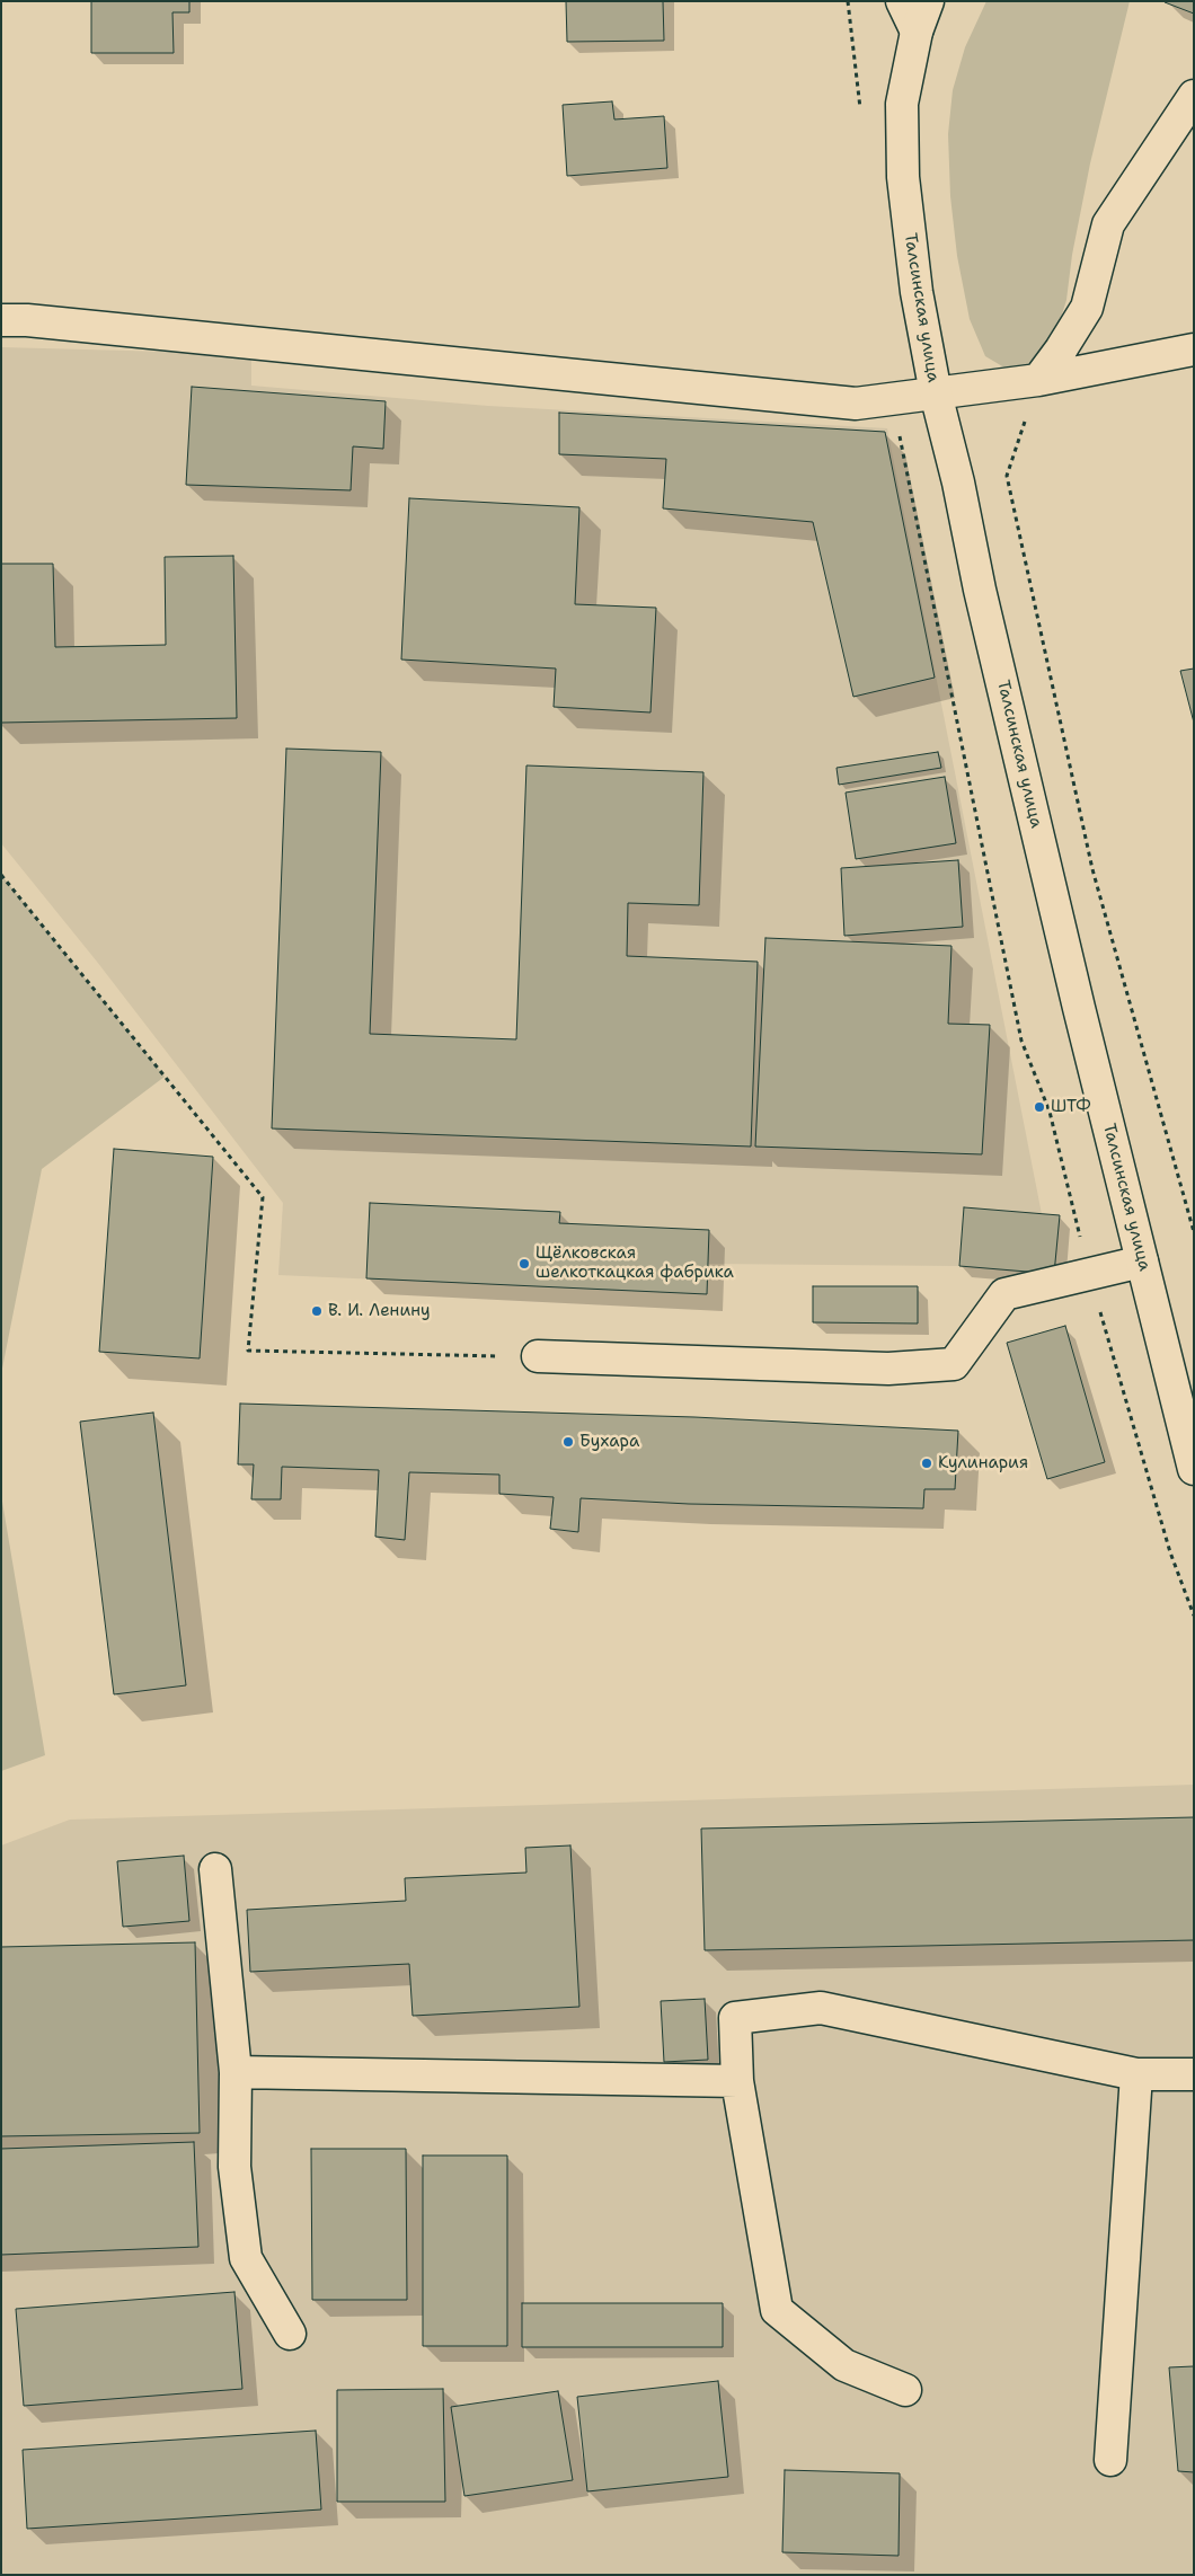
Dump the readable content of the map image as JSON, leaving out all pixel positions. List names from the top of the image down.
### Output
{
  "streets": {
    "main road": ["Талсинская улица"]
  },
  "places": [
    "ШТФ",
    "Щёлковская шелкоткацкая фабрика",
    "В. И. Ленину",
    "Бухара",
    "Кулинария"
  ]
}
